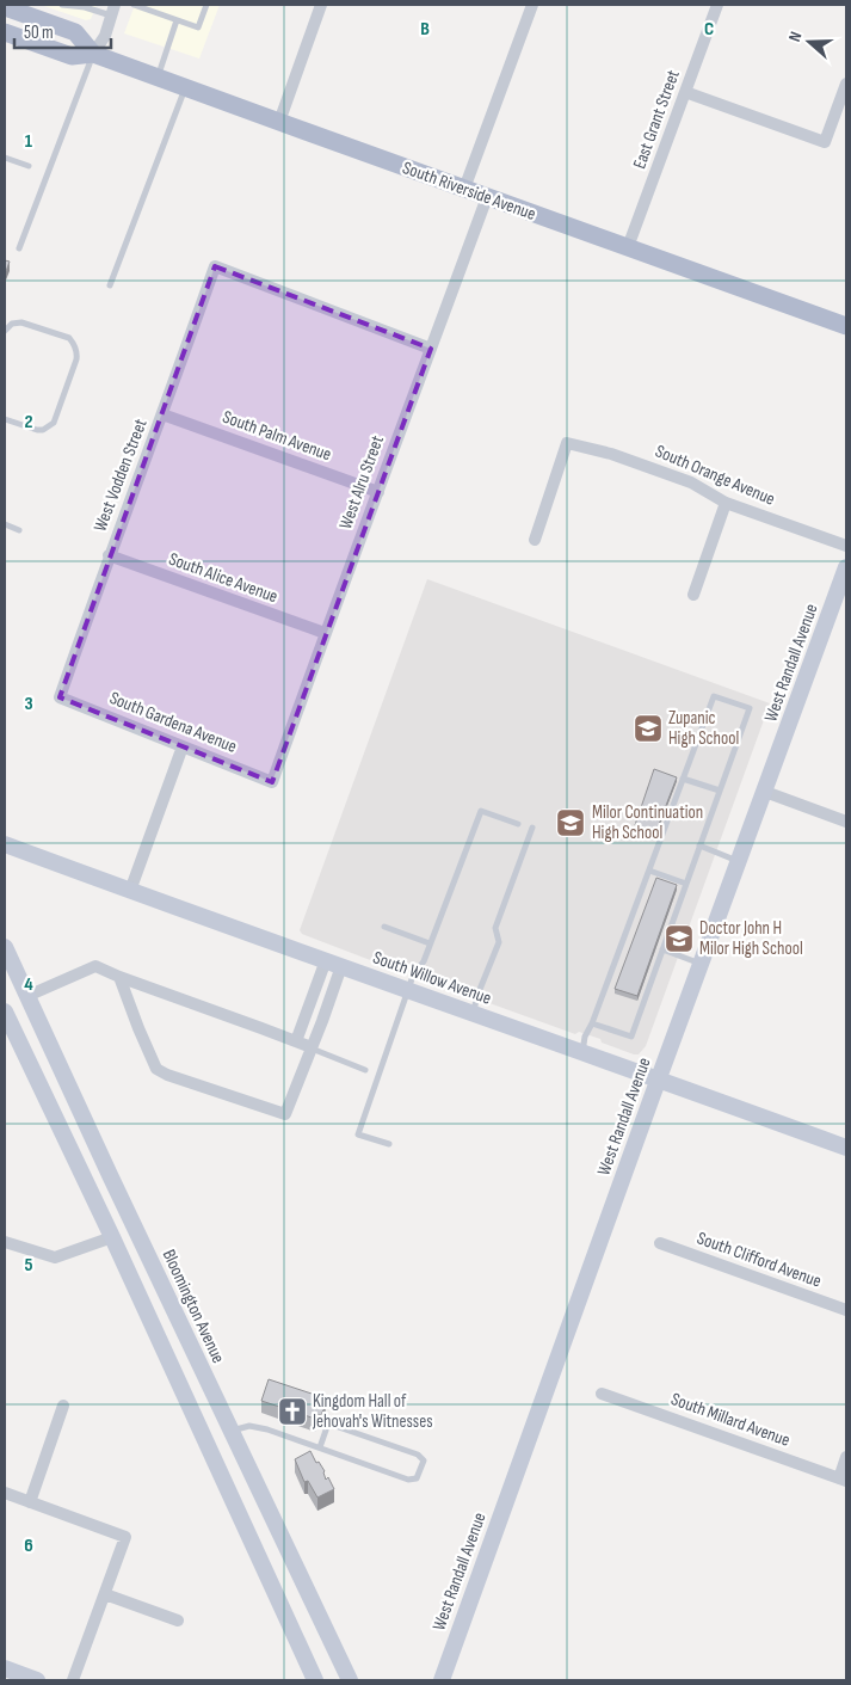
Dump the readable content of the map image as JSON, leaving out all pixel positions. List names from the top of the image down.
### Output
{
  "streets": {
    "main road": ["South Riverside Avenue"],
    "street": [
      "East Grant Street",
      "South Palm Avenue",
      "West Vodden Street",
      "South Orange Avenue",
      "West Alru Street",
      "South Alice Avenue",
      "West Randall Avenue",
      "South Gardena Avenue",
      "South Willow Avenue",
      "South Clifford Avenue",
      "Bloomington Avenue",
      "South Millard Avenue"
    ]
  },
  "crossings": [
    ["East Grant Street", "South Riverside Avenue"],
    ["South Riverside Avenue", "West Alru Street"],
    ["South Palm Avenue", "West Vodden Street"],
    ["South Palm Avenue", "West Alru Street"],
    ["West Vodden Street", "West Alru Street"],
    ["West Vodden Street", "South Alice Avenue"],
    ["West Vodden Street", "South Gardena Avenue"],
    ["West Alru Street", "South Alice Avenue"],
    ["West Alru Street", "South Gardena Avenue"],
    ["West Randall Avenue", "South Willow Avenue"]
  ],
  "places": {
    "school or university": ["Zupanic High School", "Milor Continuation High School", "Doctor John H Milor High School"],
    "church": ["Kingdom Hall of Jehovah's Witnesses"]
  },
  "scale_bar": "50 m",
  "north": "left",
  "grid": {
    "columns": ["B", "C"],
    "rows": [
      "1",
      "2",
      "3",
      "4",
      "5",
      "6"
    ]
  }
}
